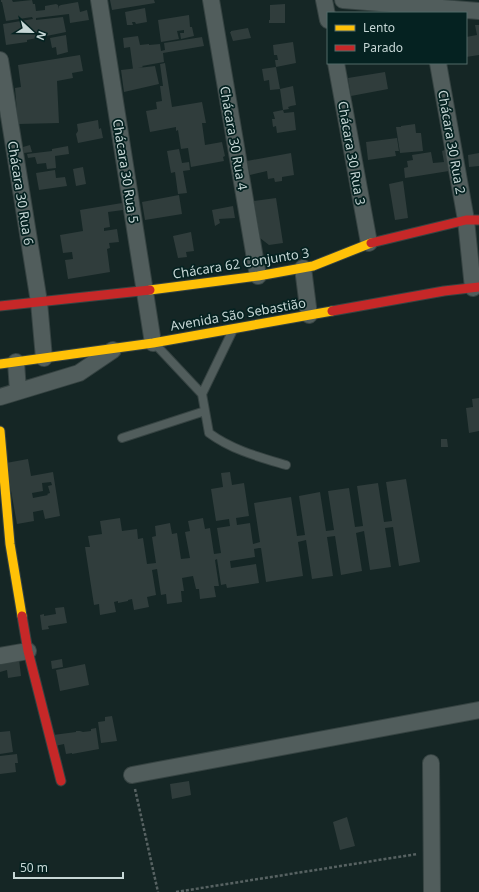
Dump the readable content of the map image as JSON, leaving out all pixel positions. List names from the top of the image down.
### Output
{
  "streets": {
    "street": [
      "Chácara 30 Rua 4",
      "Chácara 30 Rua 2",
      "Chácara 30 Rua 3",
      "Chácara 30 Rua 5",
      "Chácara 30 Rua 6",
      "Chácara 62 Conjunto 3",
      "Avenida São Sebastião"
    ]
  },
  "crossings": [
    ["Chácara 30 Rua 4", "Chácara 62 Conjunto 3"],
    ["Chácara 30 Rua 2", "Chácara 62 Conjunto 3"],
    ["Chácara 30 Rua 2", "Avenida São Sebastião"],
    ["Chácara 30 Rua 3", "Chácara 62 Conjunto 3"],
    ["Chácara 30 Rua 5", "Chácara 62 Conjunto 3"],
    ["Chácara 30 Rua 5", "Avenida São Sebastião"],
    ["Chácara 30 Rua 6", "Chácara 62 Conjunto 3"],
    ["Chácara 30 Rua 6", "Avenida São Sebastião"]
  ],
  "legend": ["Lento", "Parado"],
  "scale_bar": "50 m",
  "north": "right"
}
